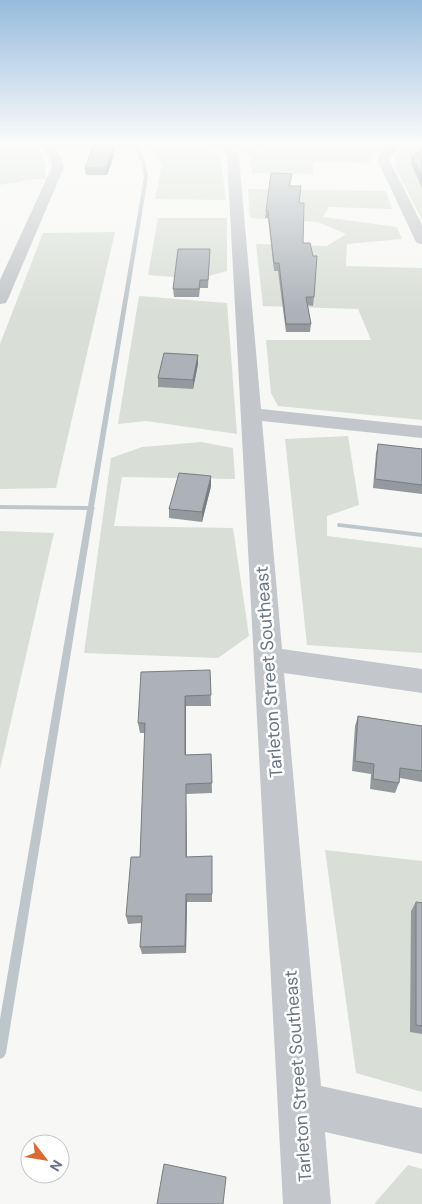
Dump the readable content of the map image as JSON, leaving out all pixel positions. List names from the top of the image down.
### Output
{
  "streets": {
    "street": ["Tarleton Street Southeast"]
  },
  "north": "bottom right"
}
